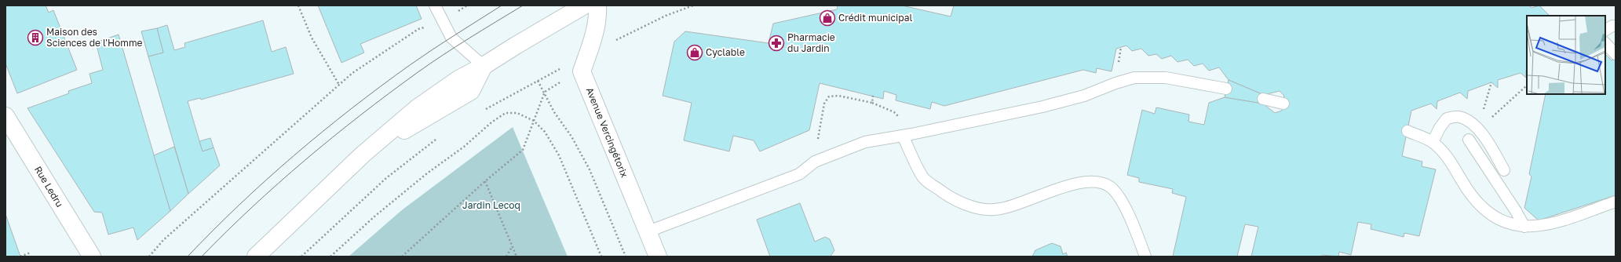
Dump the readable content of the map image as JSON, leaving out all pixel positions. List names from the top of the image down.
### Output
{
  "streets": {
    "street": ["Avenue Vercingétorix", "Rue Ledru"]
  },
  "parks": ["Jardin Lecoq"],
  "places": {
    "shop": ["Crédit municipal", "Cyclable"],
    "building": ["Maison des Sciences de l'Homme"],
    "pharmacy": ["Pharmacie du Jardin"]
  }
}
